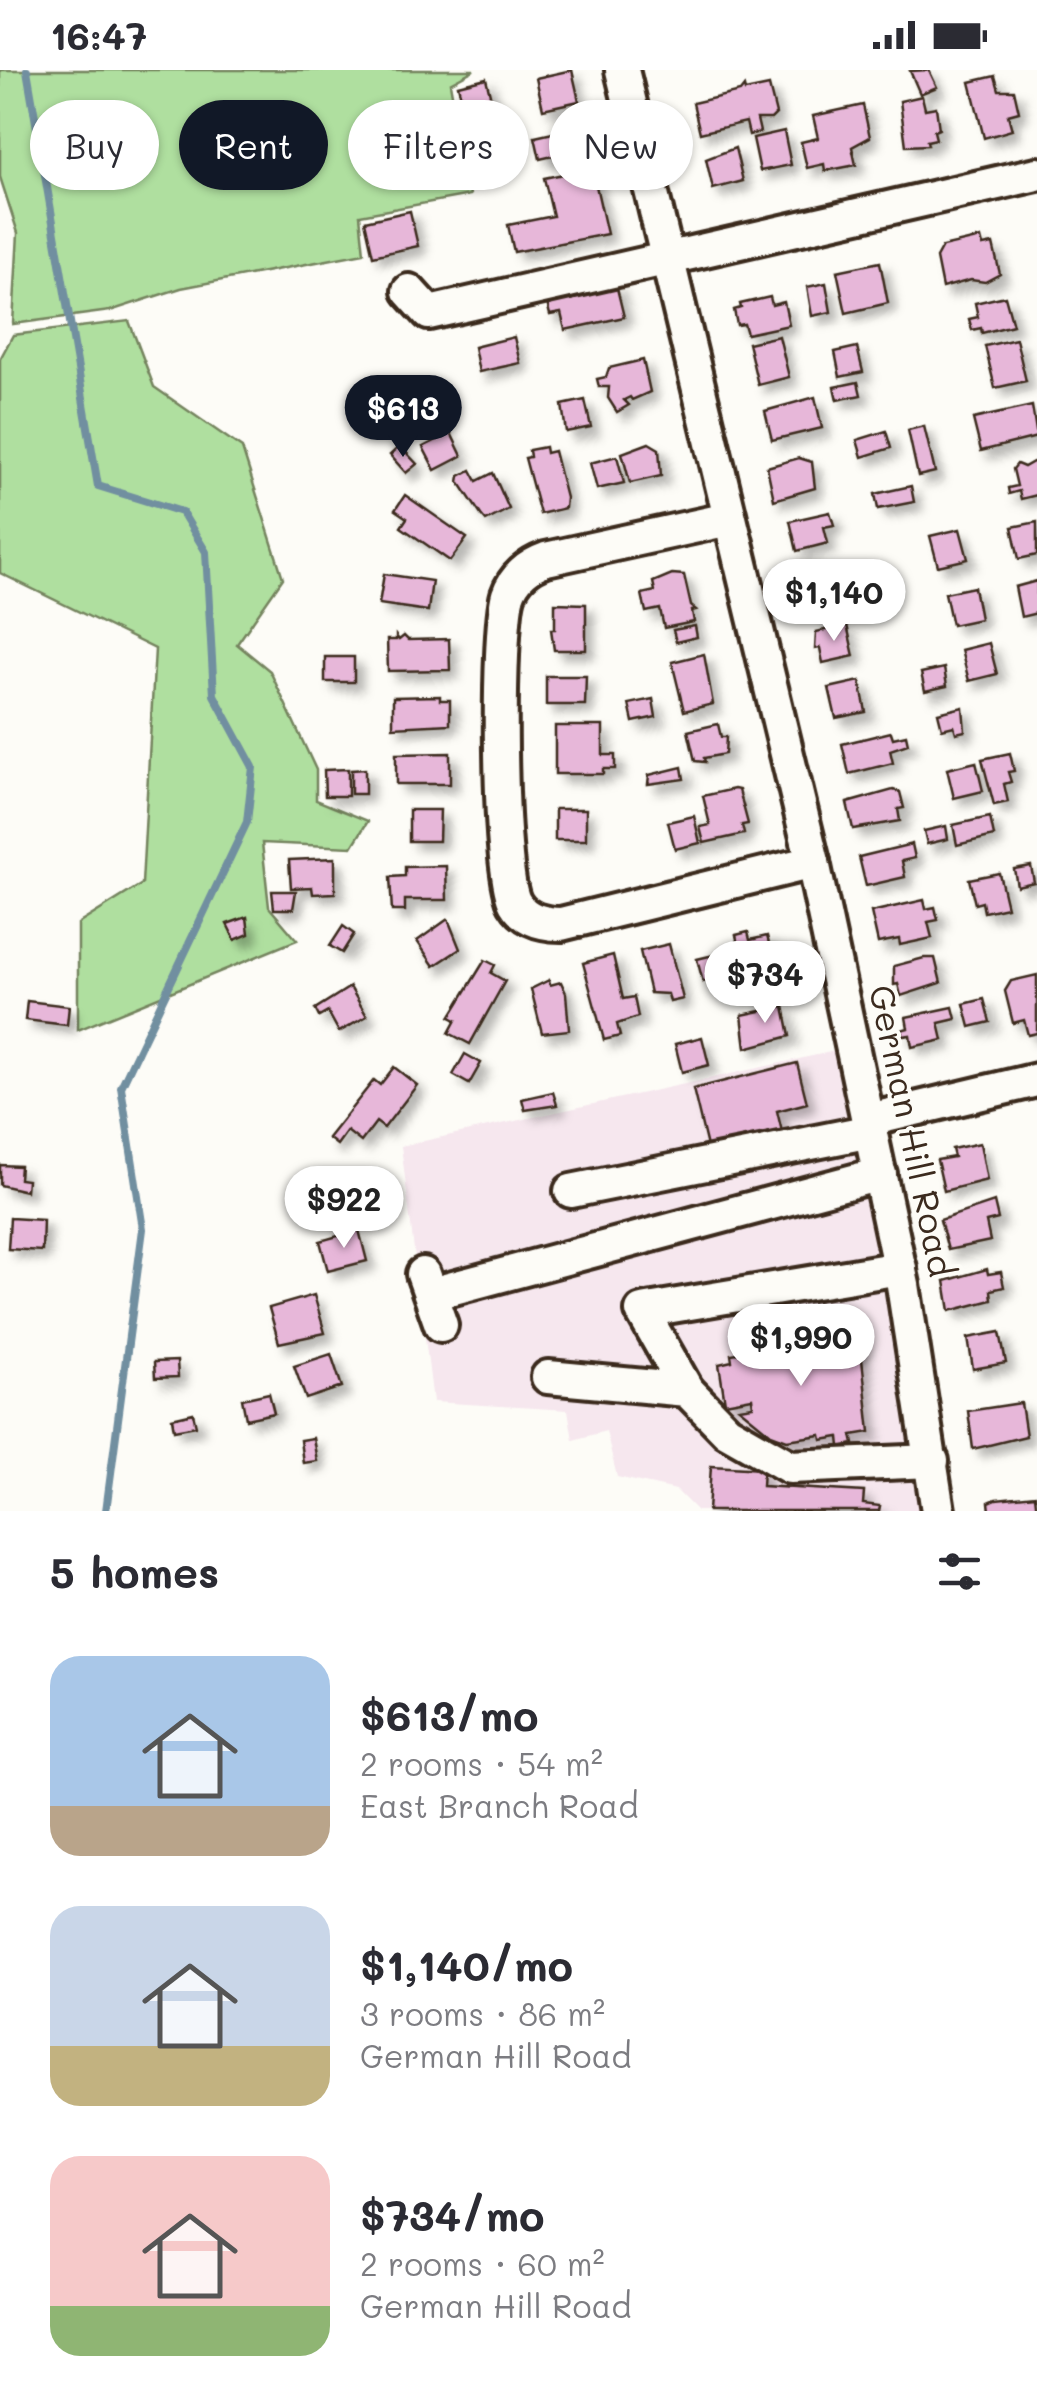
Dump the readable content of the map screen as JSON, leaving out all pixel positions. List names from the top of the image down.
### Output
{
  "streets": {
    "street": ["German Hill Road"]
  },
  "page": {
    "status": "16:47",
    "chip": [
      "Buy",
      "Rent",
      "Filters",
      "New"
    ],
    "price": [
      "$613",
      "$1,140",
      "$734",
      "$922",
      "$1,990"
    ],
    "heading": "5 homes",
    "list": [
      {
        "name": "$613/mo",
        "note": "2 rooms · 54 m² · East Branch Road"
      },
      {
        "name": "$1,140/mo",
        "note": "3 rooms · 86 m² · German Hill Road"
      },
      {
        "name": "$734/mo",
        "note": "2 rooms · 60 m² · German Hill Road"
      }
    ]
  }
}
